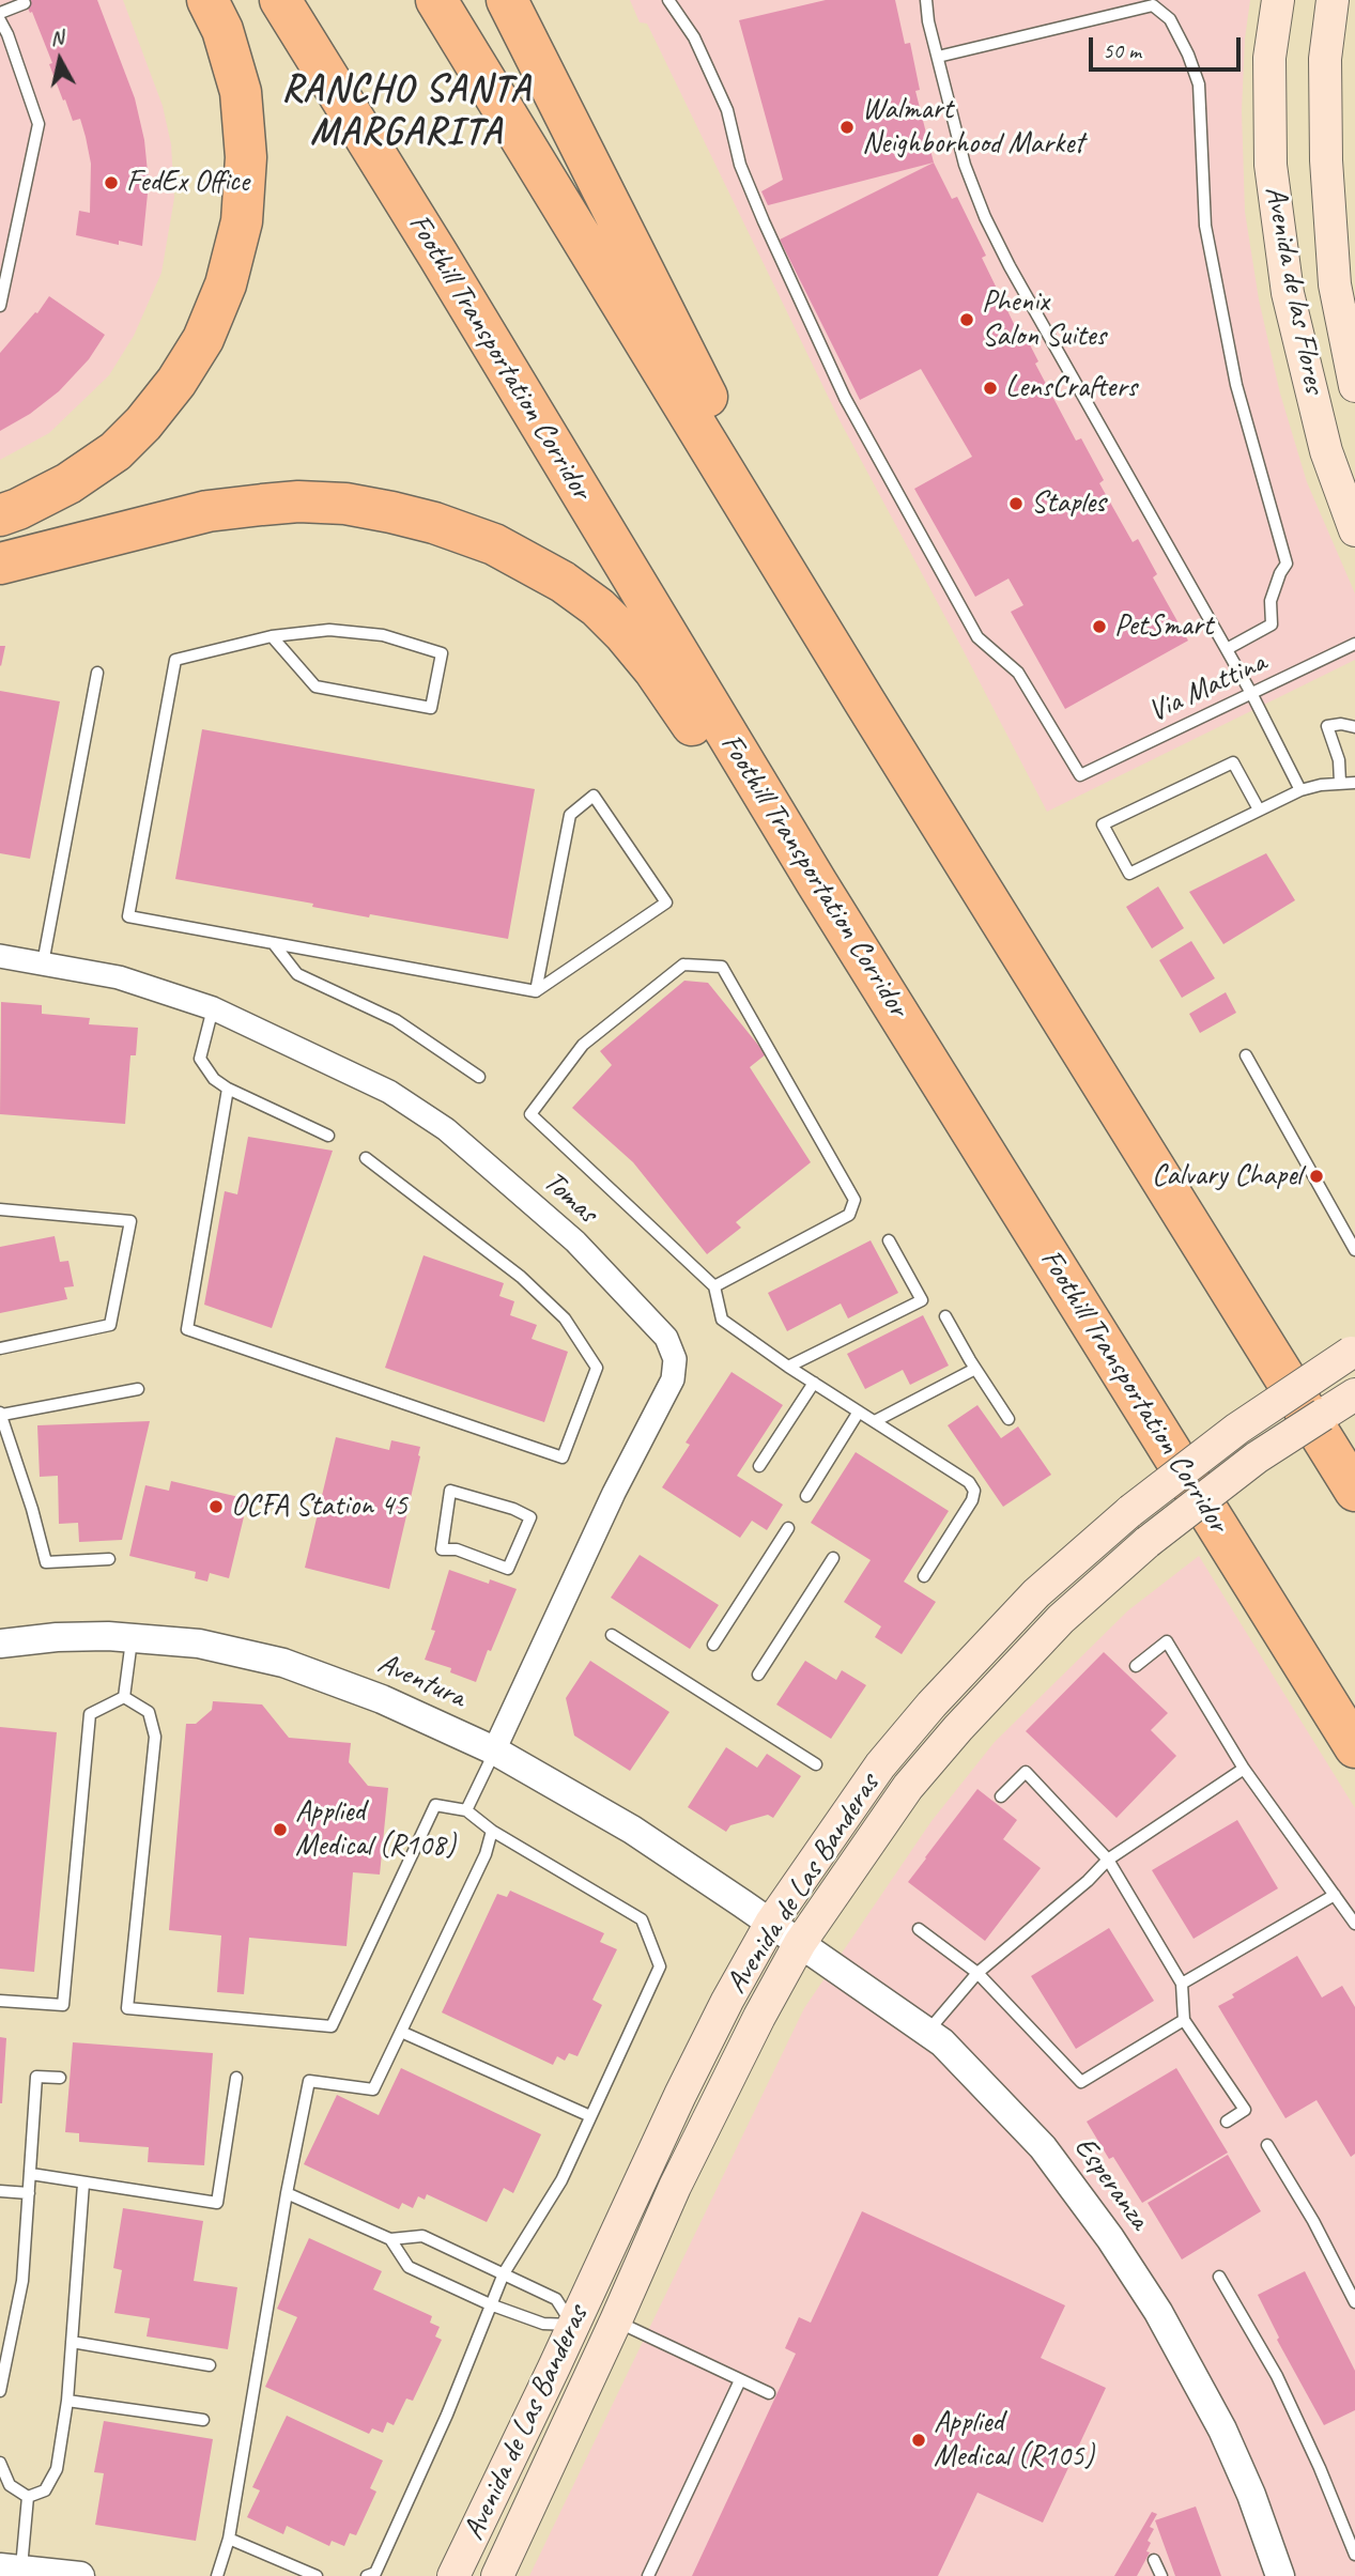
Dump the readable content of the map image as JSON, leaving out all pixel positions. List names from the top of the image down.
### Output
{
  "streets": {
    "highway": ["Foothill Transportation Corridor"],
    "main road": ["Avenida de las Flores", "Avenida de Las Banderas"],
    "street": ["Tomas", "Aventura", "Esperanza"],
    "lane": ["Via Mattina"]
  },
  "crossings": [
    ["Tomas", "Aventura"],
    ["Aventura", "Avenida de Las Banderas"],
    ["Aventura", "Esperanza"],
    ["Avenida de Las Banderas", "Esperanza"]
  ],
  "districts": ["RANCHO SANTA MARGARITA"],
  "places": [
    "Walmart Neighborhood Market",
    "FedEx Office",
    "Phenix Salon Suites",
    "LensCrafters",
    "Staples",
    "PetSmart",
    "Calvary Chapel",
    "OCFA Station 45",
    "Applied Medical (R108)",
    "Applied Medical (R105)"
  ],
  "scale_bar": "50 m",
  "north": "top"
}
